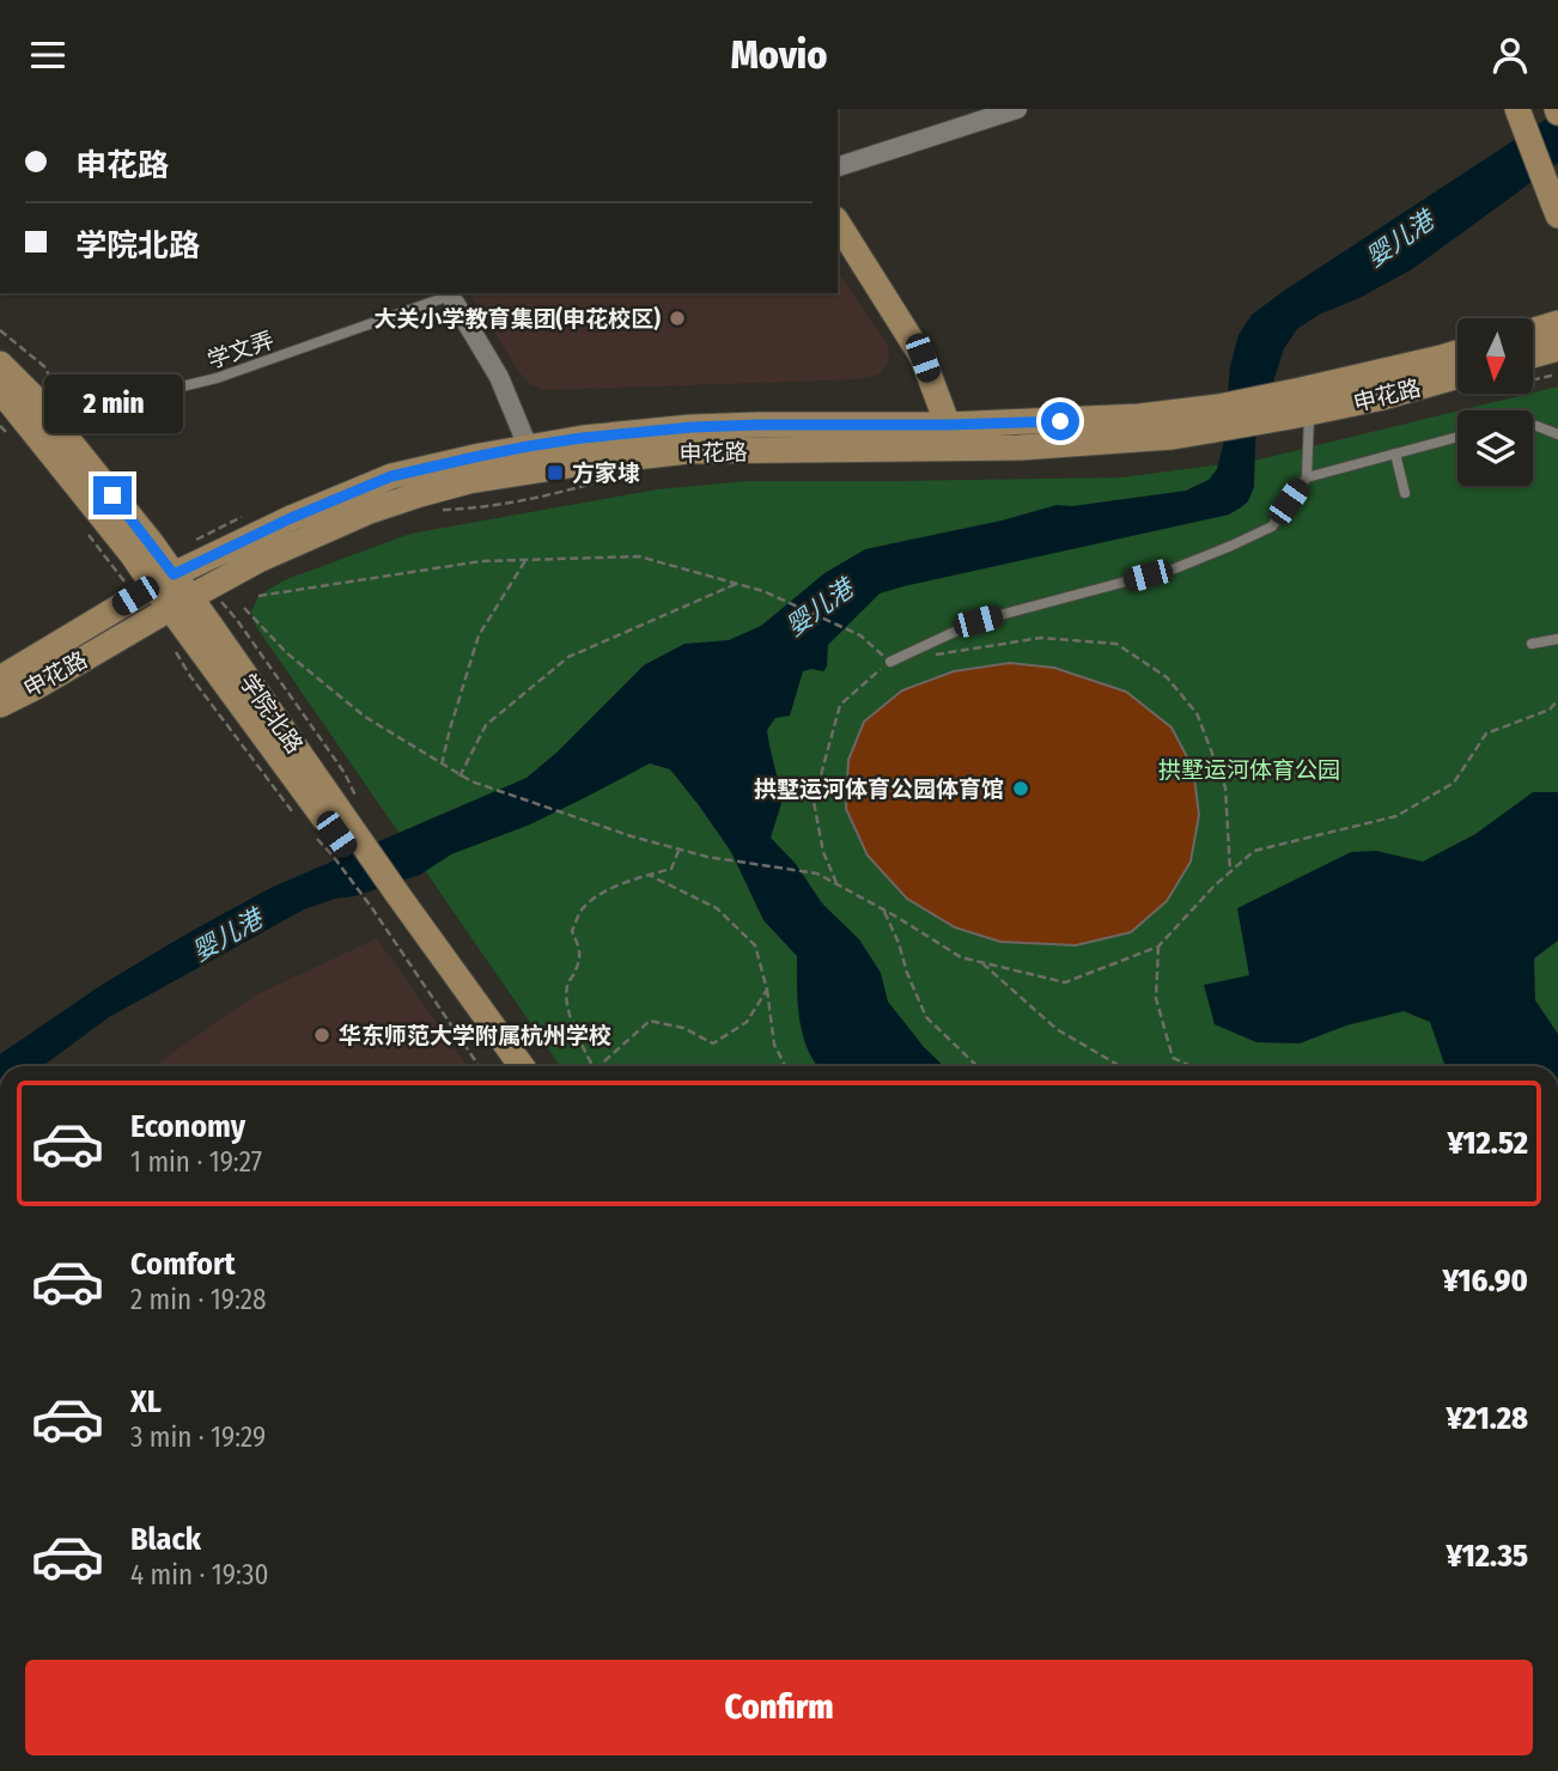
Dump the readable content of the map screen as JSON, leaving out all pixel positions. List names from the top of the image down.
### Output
{
  "streets": {
    "main road": ["申花路", "学院北路"],
    "lane": ["学文弄"]
  },
  "crossings": [
    ["学文弄", "学院北路"],
    ["申花路", "学院北路"]
  ],
  "water": ["婴儿港"],
  "parks": ["拱墅运河体育公园"],
  "places": {
    "other": ["大关小学教育集团(申花校区)", "拱墅运河体育公园体育馆", "华东师范大学附属杭州学校"],
    "transit": ["方家埭"]
  },
  "north": "bottom",
  "page": {
    "header": "Movio",
    "banner": ["申花路", "学院北路"],
    "bubble": "2 min",
    "list": [
      {
        "name": "Economy",
        "note": "1 min · 19:27",
        "value": "¥12.52"
      },
      {
        "name": "Comfort",
        "note": "2 min · 19:28",
        "value": "¥16.90"
      },
      {
        "name": "XL",
        "note": "3 min · 19:29",
        "value": "¥21.28"
      },
      {
        "name": "Black",
        "note": "4 min · 19:30",
        "value": "¥12.35"
      }
    ],
    "buttons": "Confirm"
  }
}
